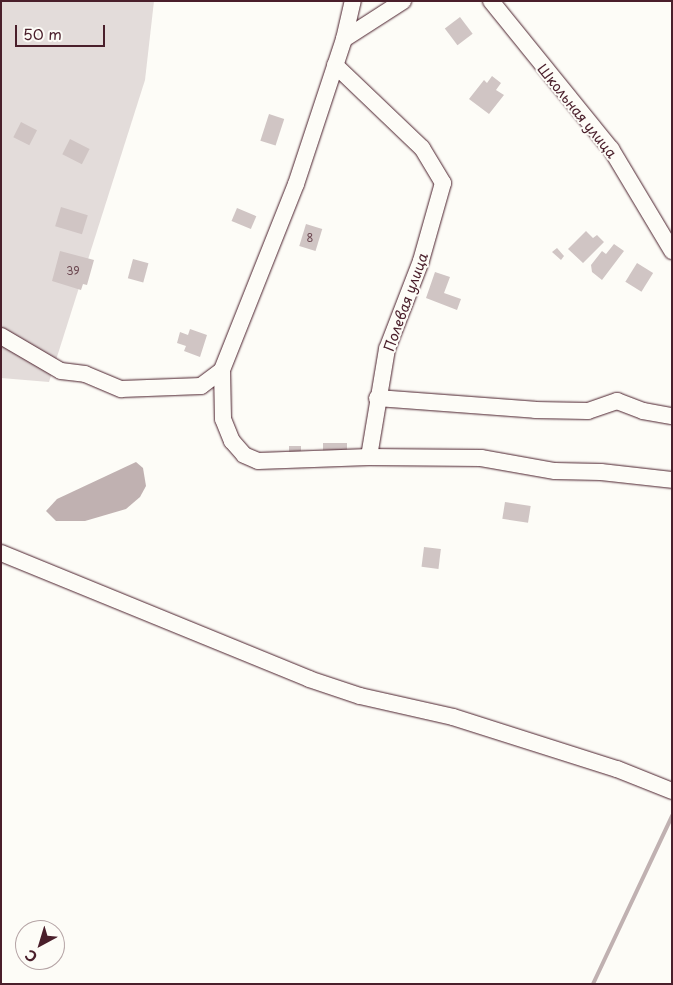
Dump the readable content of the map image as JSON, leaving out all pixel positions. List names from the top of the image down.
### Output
{
  "streets": {
    "street": ["Школьная улица", "Полевая улица"]
  },
  "house_numbers": ["8", "39"],
  "scale_bar": "50 m",
  "north": "bottom left"
}
